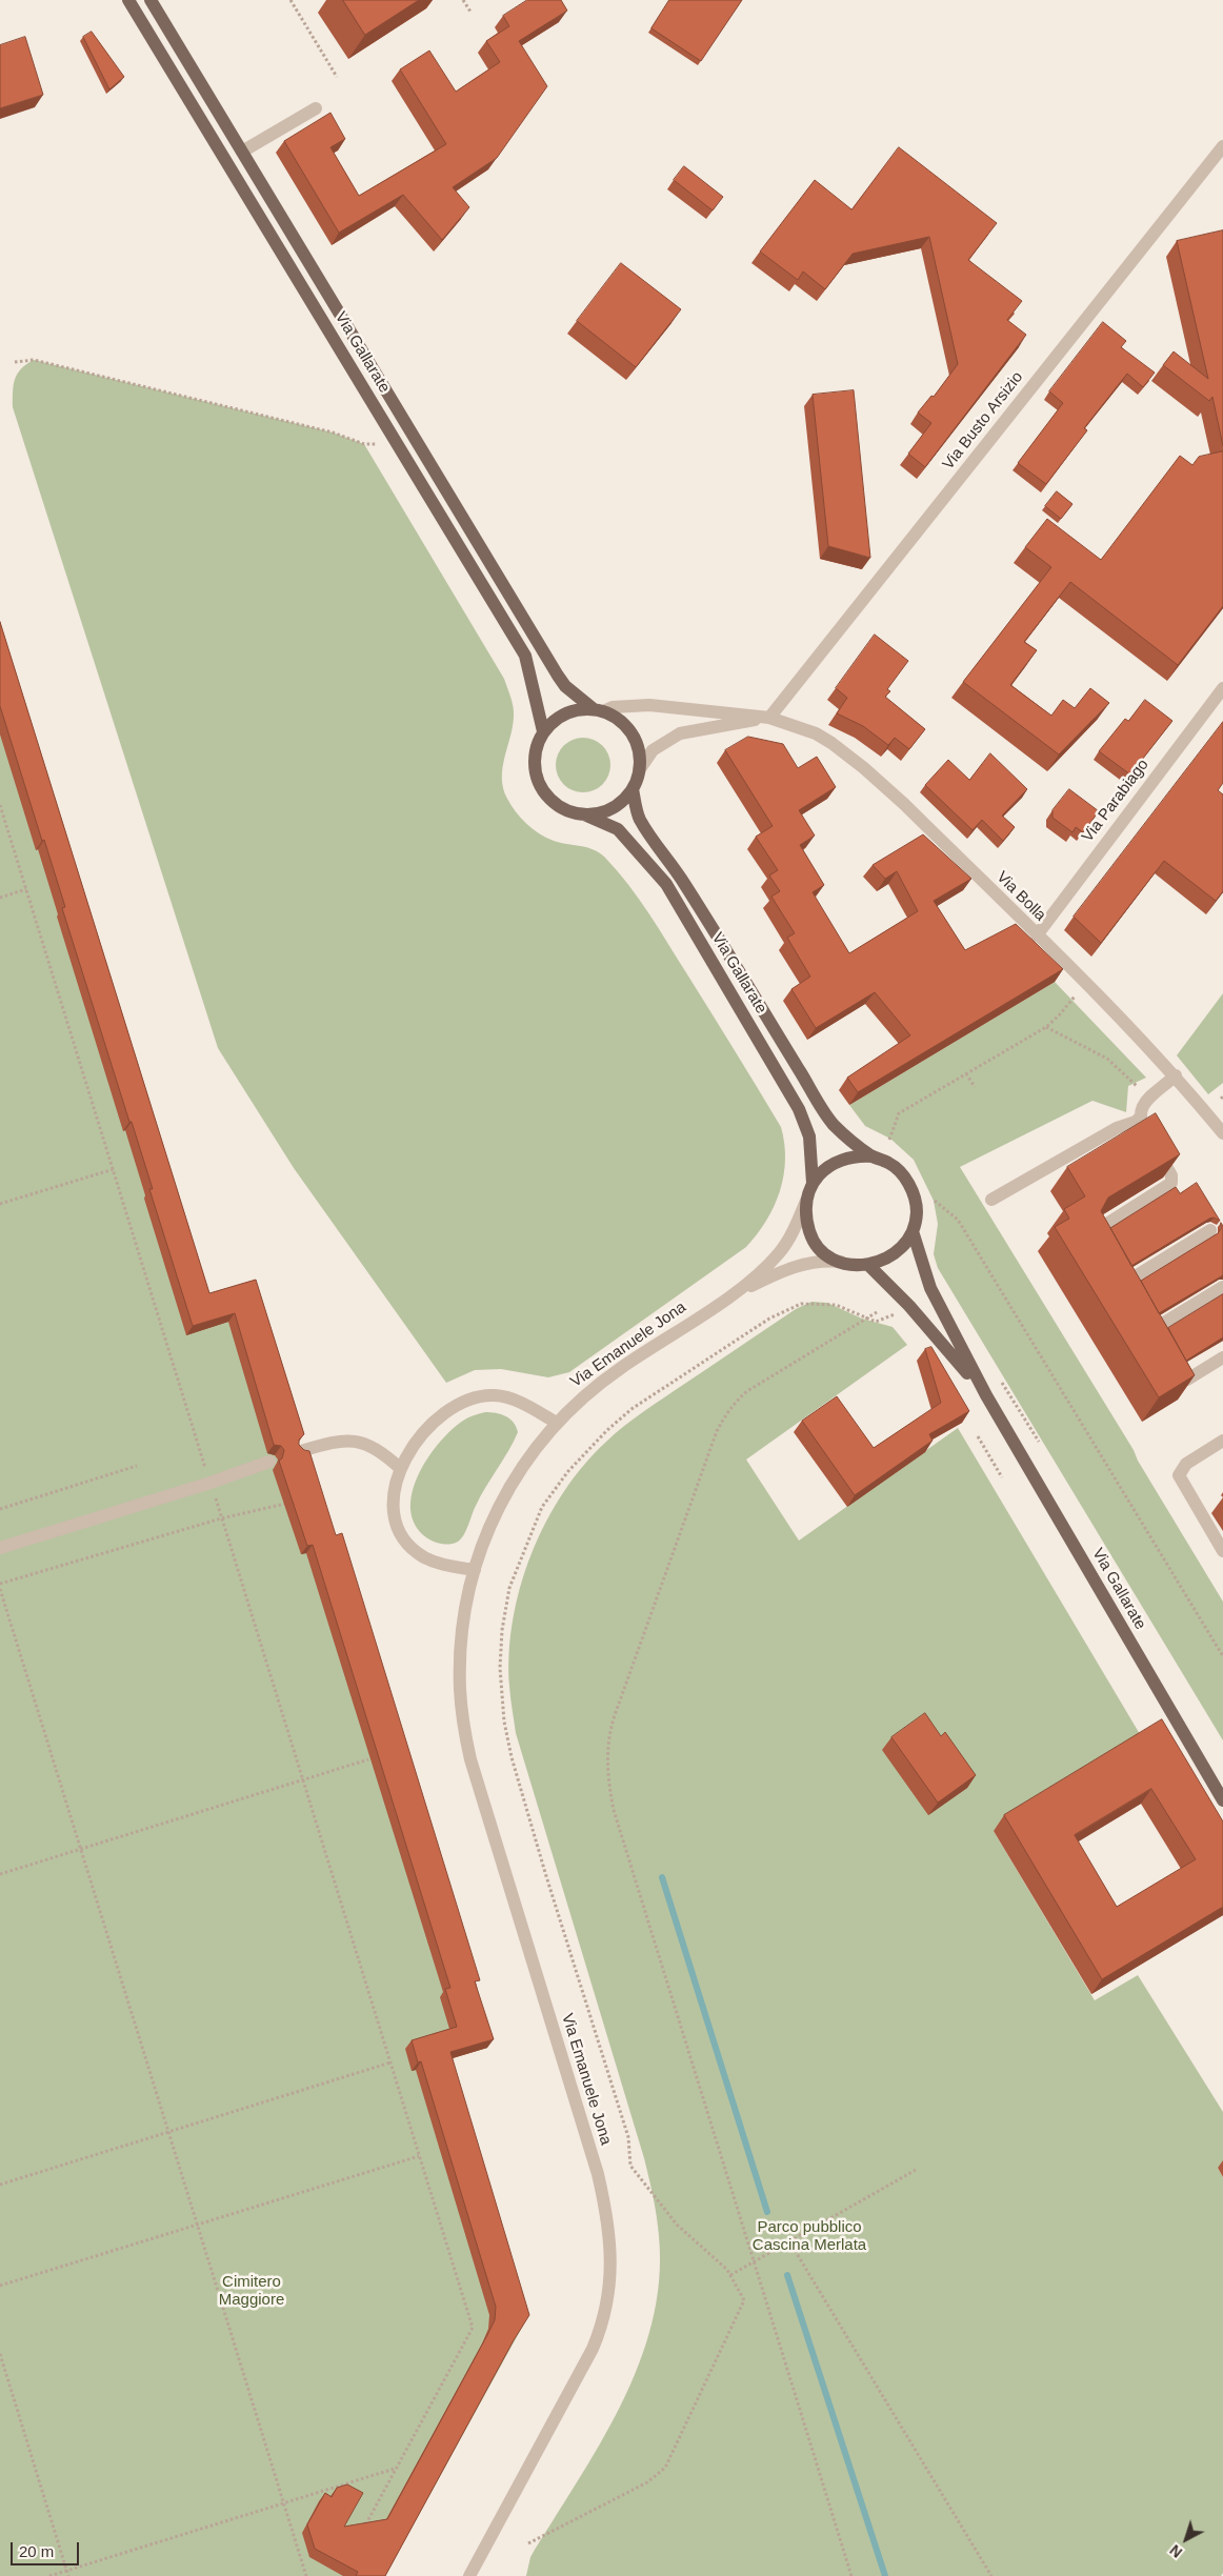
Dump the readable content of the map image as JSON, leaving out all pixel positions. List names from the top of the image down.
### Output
{
  "streets": {
    "main road": ["Via Gallarate"],
    "street": [
      "Via Busto Arsizio",
      "Via Parabiago",
      "Via Bolla",
      "Via Emanuele Jona"
    ]
  },
  "crossings": [
    ["Via Gallarate", "Via Bolla"],
    ["Via Gallarate", "Via Emanuele Jona"],
    ["Via Busto Arsizio", "Via Bolla"],
    ["Via Parabiago", "Via Bolla"]
  ],
  "parks": ["Parco pubblico Cascina Merlata", "Cimitero Maggiore"],
  "scale_bar": "20 m",
  "north": "bottom left"
}
